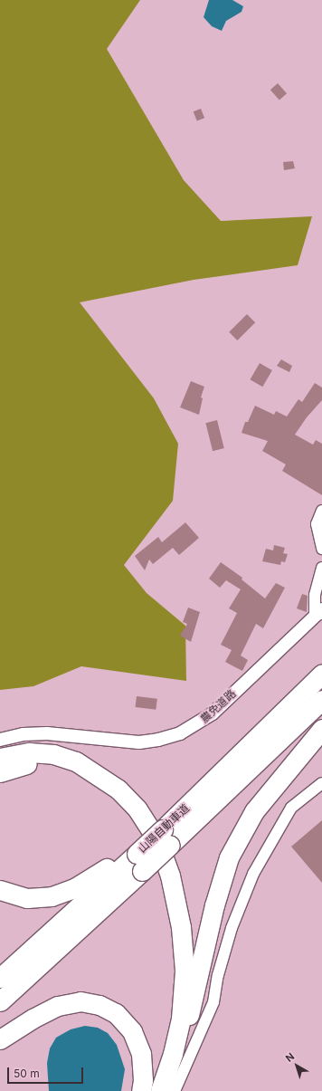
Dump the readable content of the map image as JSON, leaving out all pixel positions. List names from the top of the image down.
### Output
{
  "streets": {
    "highway": ["山陽自動車道"],
    "street": ["農免道路"]
  },
  "scale_bar": "50 m",
  "north": "top left"
}
